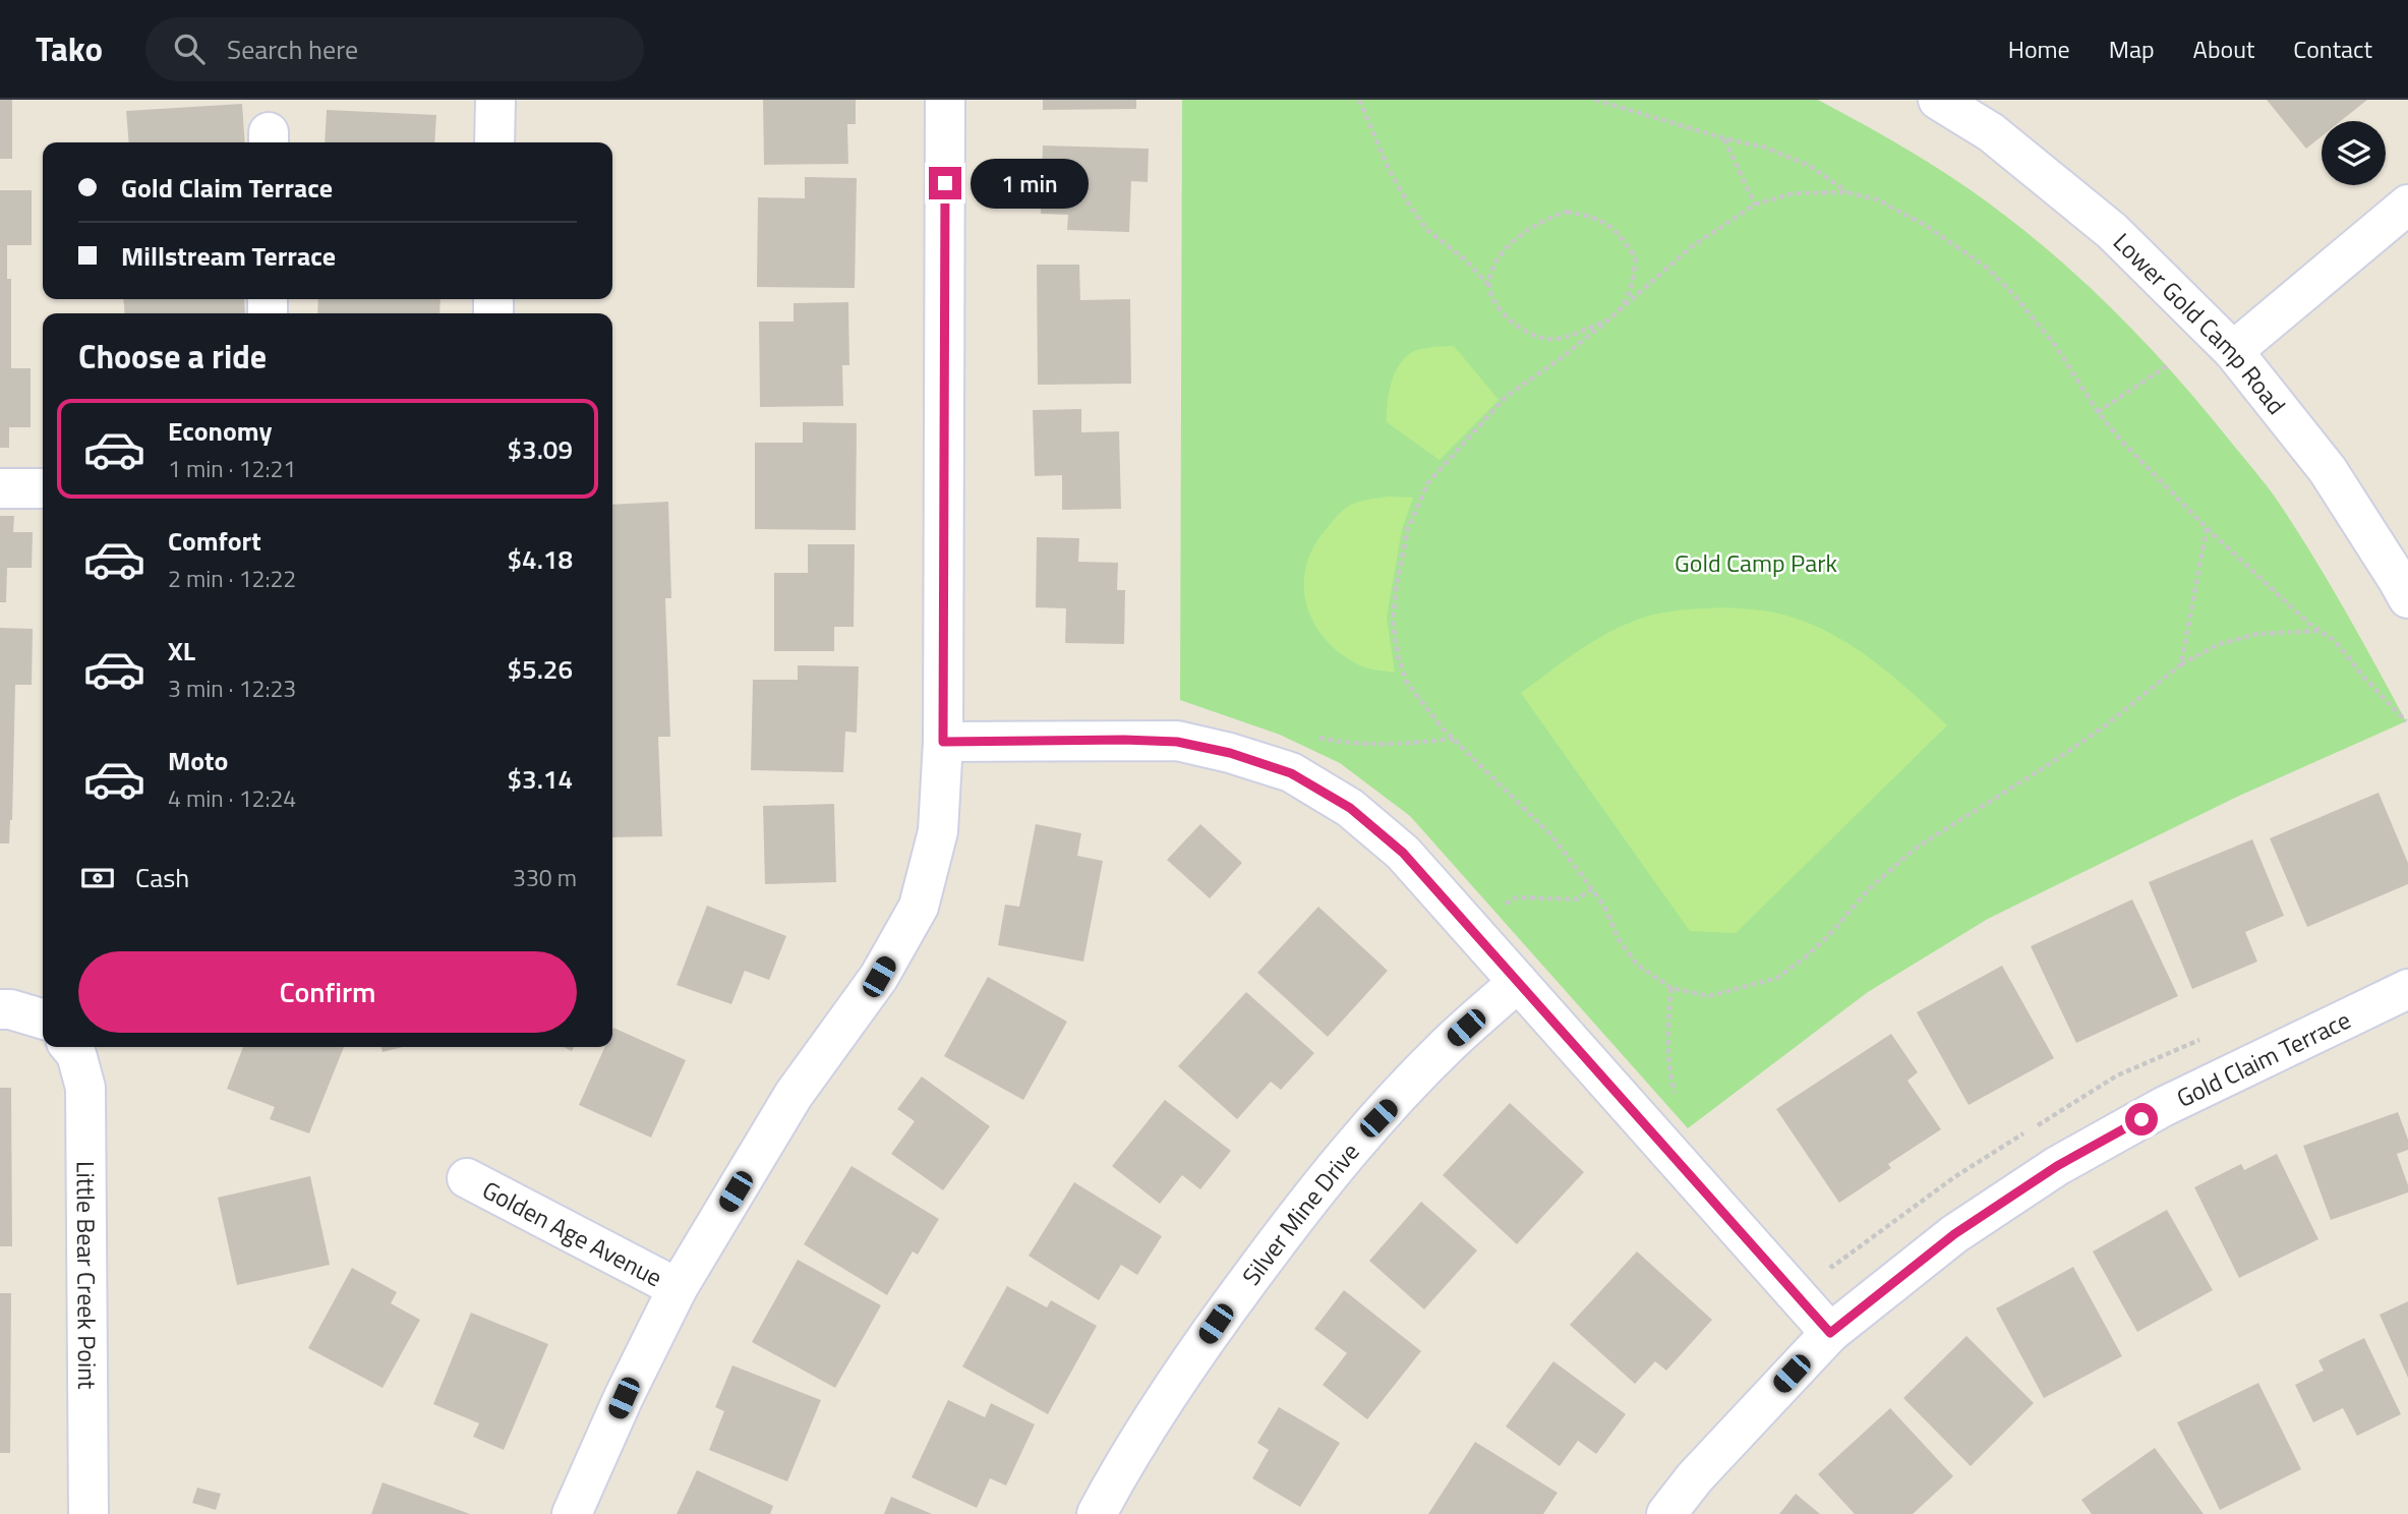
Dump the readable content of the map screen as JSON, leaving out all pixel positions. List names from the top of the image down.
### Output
{
  "streets": {
    "street": [
      "Lower Gold Camp Road",
      "Gold Claim Terrace",
      "Silver Mine Drive",
      "Golden Age Avenue",
      "Little Bear Creek Point"
    ]
  },
  "parks": ["Gold Camp Park"],
  "page": {
    "header": "Tako",
    "search": "Search here",
    "nav": [
      "Home",
      "Map",
      "About",
      "Contact"
    ],
    "banner": ["Gold Claim Terrace", "Millstream Terrace"],
    "bubble": "1 min",
    "heading": "Choose a ride",
    "list": [
      {
        "name": "Economy",
        "note": "1 min · 12:21",
        "value": "$3.09"
      },
      {
        "name": "Comfort",
        "note": "2 min · 12:22",
        "value": "$4.18"
      },
      {
        "name": "XL",
        "note": "3 min · 12:23",
        "value": "$5.26"
      },
      {
        "name": "Moto",
        "note": "4 min · 12:24",
        "value": "$3.14"
      }
    ],
    "pay": ["Cash", "330 m"],
    "buttons": "Confirm"
  }
}
